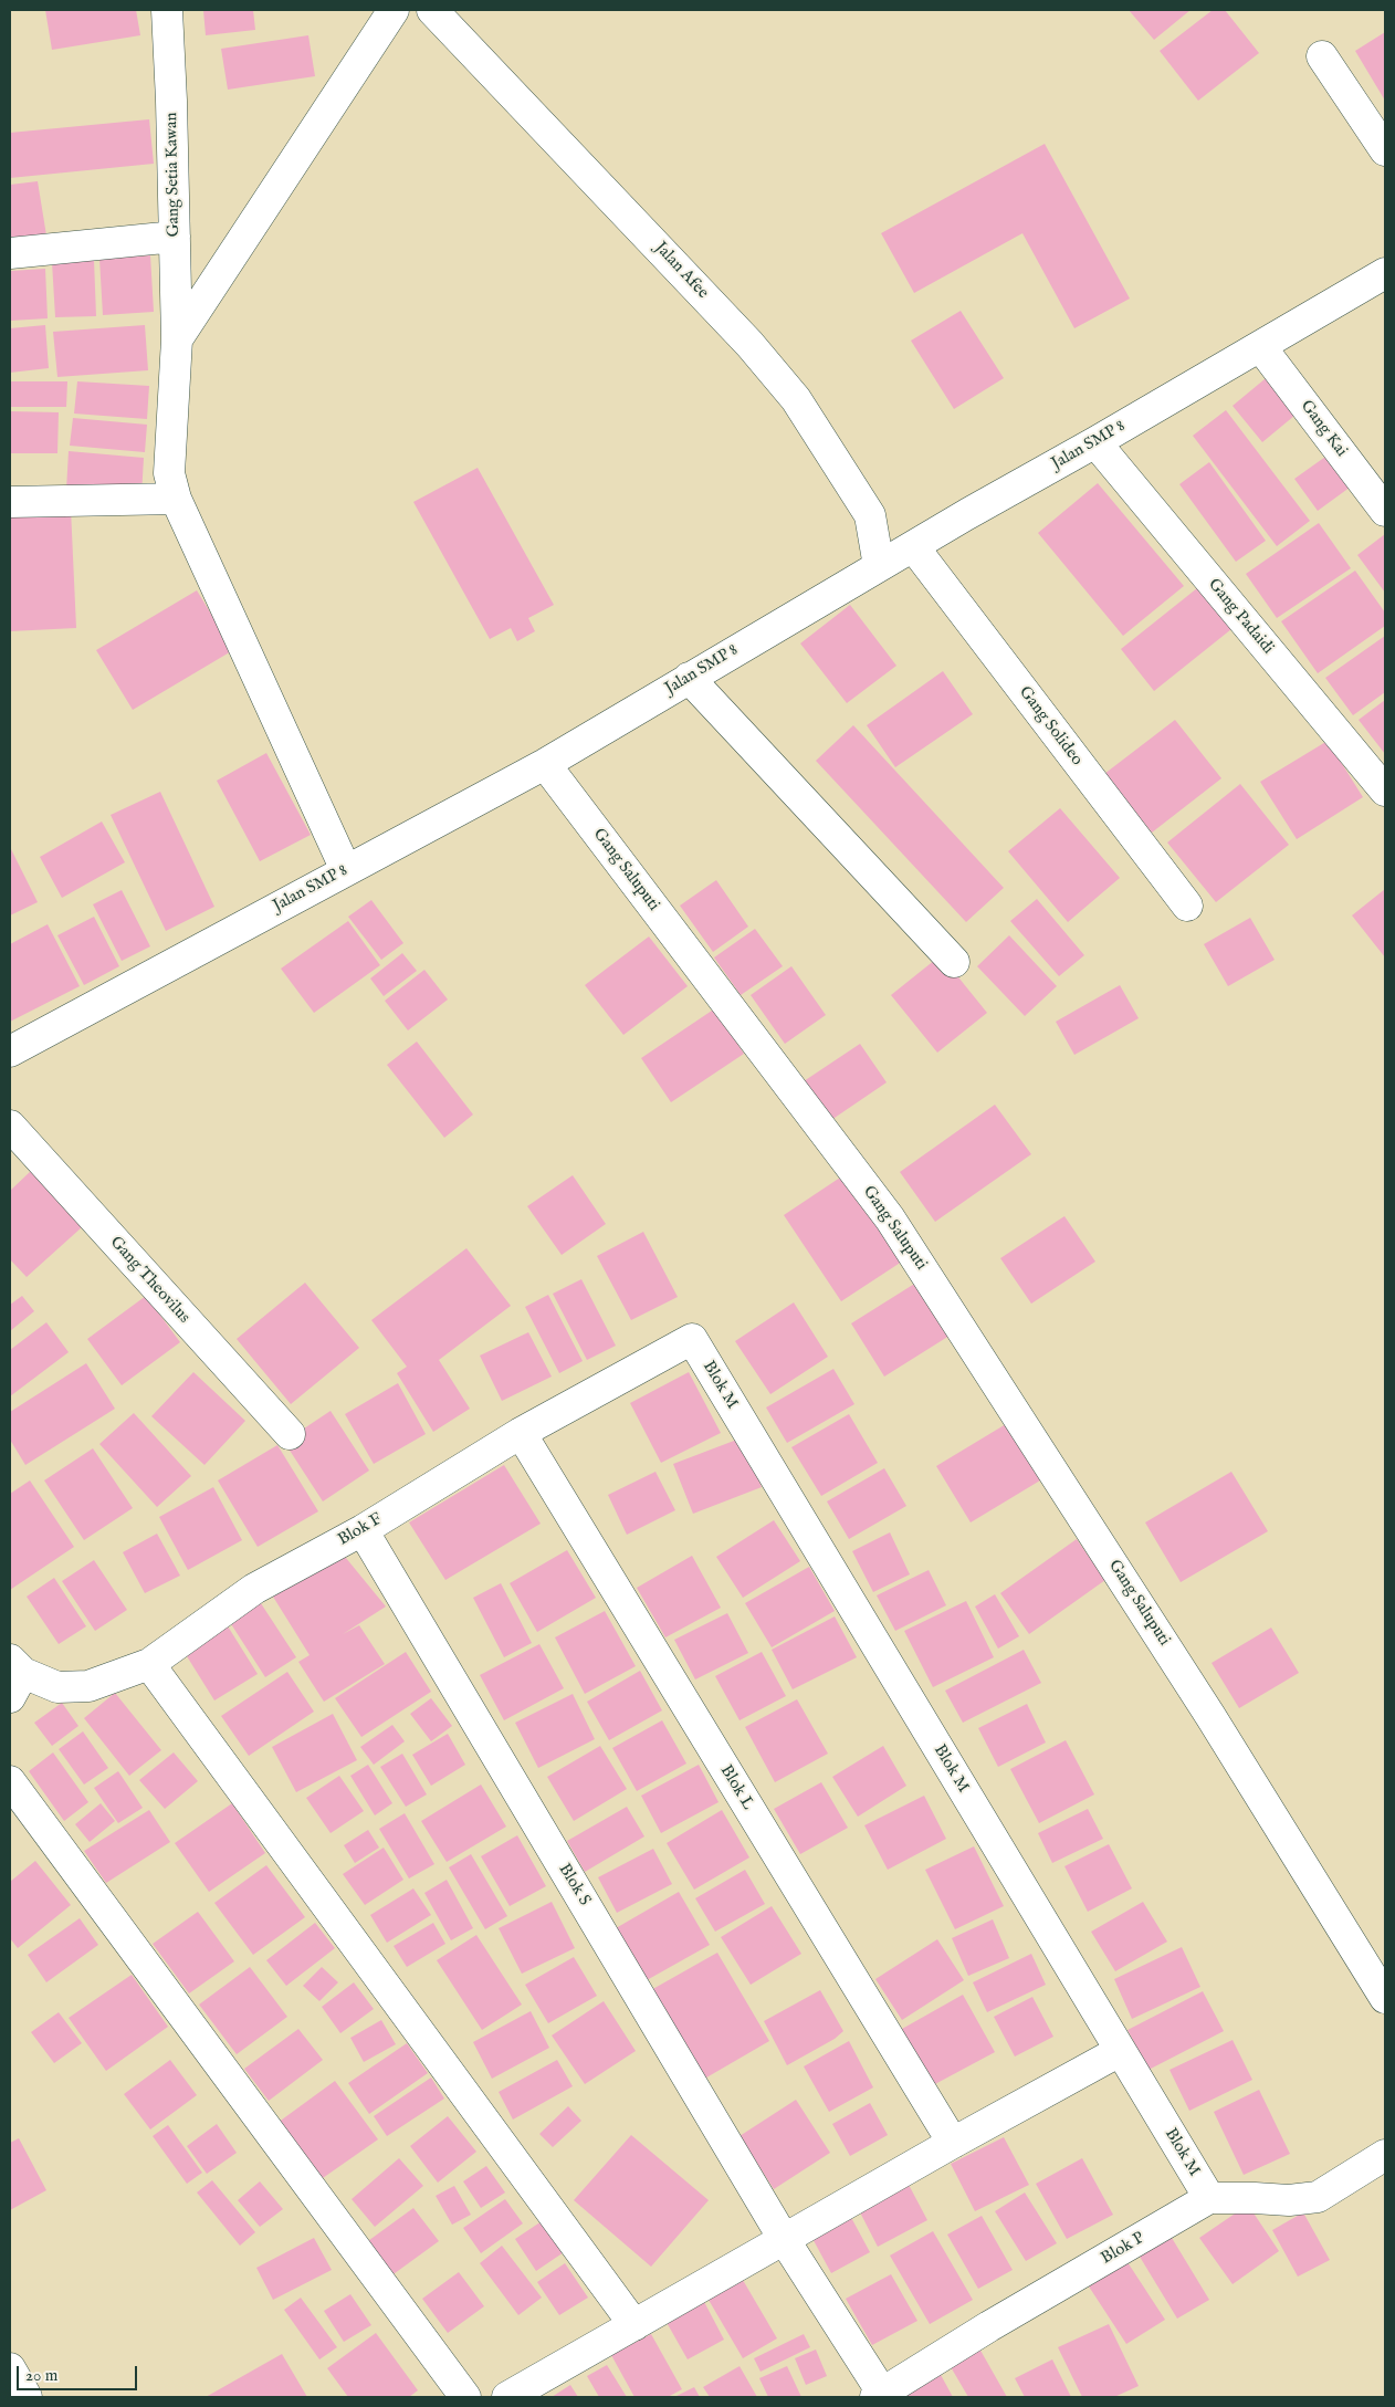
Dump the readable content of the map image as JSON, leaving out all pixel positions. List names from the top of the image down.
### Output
{
  "streets": {
    "street": [
      "Gang Setia Kawan",
      "Jalan Afee",
      "Gang Kai",
      "Jalan SMP 8",
      "Gang Padaidi",
      "Gang Solideo",
      "Gang Saluputi",
      "Gang Theovilus",
      "Blok M",
      "Blok F",
      "Blok L",
      "Blok S",
      "Blok P"
    ]
  },
  "crossings": [
    ["Gang Setia Kawan", "Jalan SMP 8"],
    ["Jalan Afee", "Jalan SMP 8"],
    ["Gang Kai", "Jalan SMP 8"],
    ["Jalan SMP 8", "Gang Padaidi"],
    ["Jalan SMP 8", "Gang Solideo"],
    ["Jalan SMP 8", "Gang Saluputi"],
    ["Blok M", "Blok F"],
    ["Blok M", "Blok P"],
    ["Blok F", "Blok L"],
    ["Blok F", "Blok S"],
    ["Blok S", "Blok P"]
  ],
  "scale_bar": "20 m"
}
